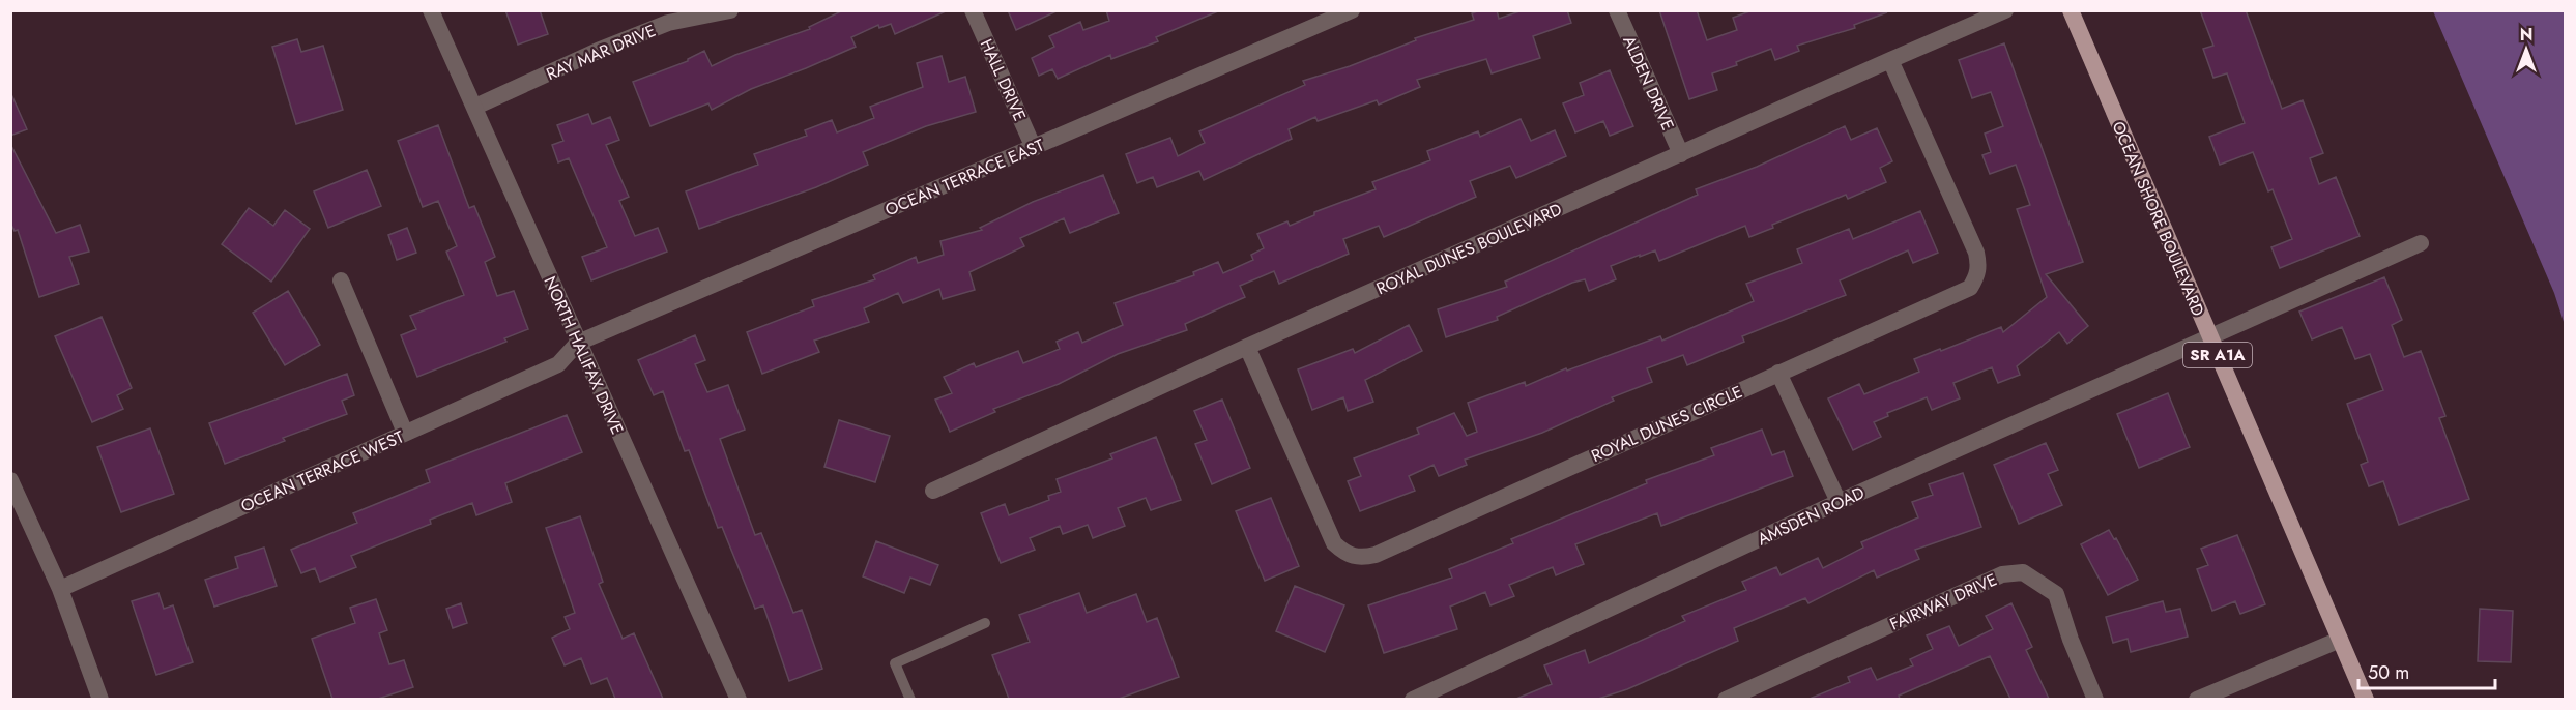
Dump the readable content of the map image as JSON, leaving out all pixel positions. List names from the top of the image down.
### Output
{
  "streets": {
    "main road": ["OCEAN SHORE BOULEVARD", "SR A1A"],
    "street": [
      "RAY MAR DRIVE",
      "HALL DRIVE",
      "ALDEN DRIVE",
      "OCEAN TERRACE EAST",
      "ROYAL DUNES BOULEVARD",
      "NORTH HALIFAX DRIVE",
      "ROYAL DUNES CIRCLE",
      "OCEAN TERRACE WEST",
      "AMSDEN ROAD",
      "FAIRWAY DRIVE"
    ]
  },
  "crossings": [
    ["RAY MAR DRIVE", "NORTH HALIFAX DRIVE"],
    ["HALL DRIVE", "OCEAN TERRACE EAST"],
    ["ALDEN DRIVE", "ROYAL DUNES BOULEVARD"],
    ["OCEAN TERRACE EAST", "NORTH HALIFAX DRIVE"],
    ["OCEAN TERRACE EAST", "OCEAN TERRACE WEST"],
    ["OCEAN SHORE BOULEVARD", "AMSDEN ROAD"],
    ["ROYAL DUNES BOULEVARD", "ROYAL DUNES CIRCLE"],
    ["NORTH HALIFAX DRIVE", "OCEAN TERRACE WEST"]
  ],
  "scale_bar": "50 m",
  "north": "top"
}
